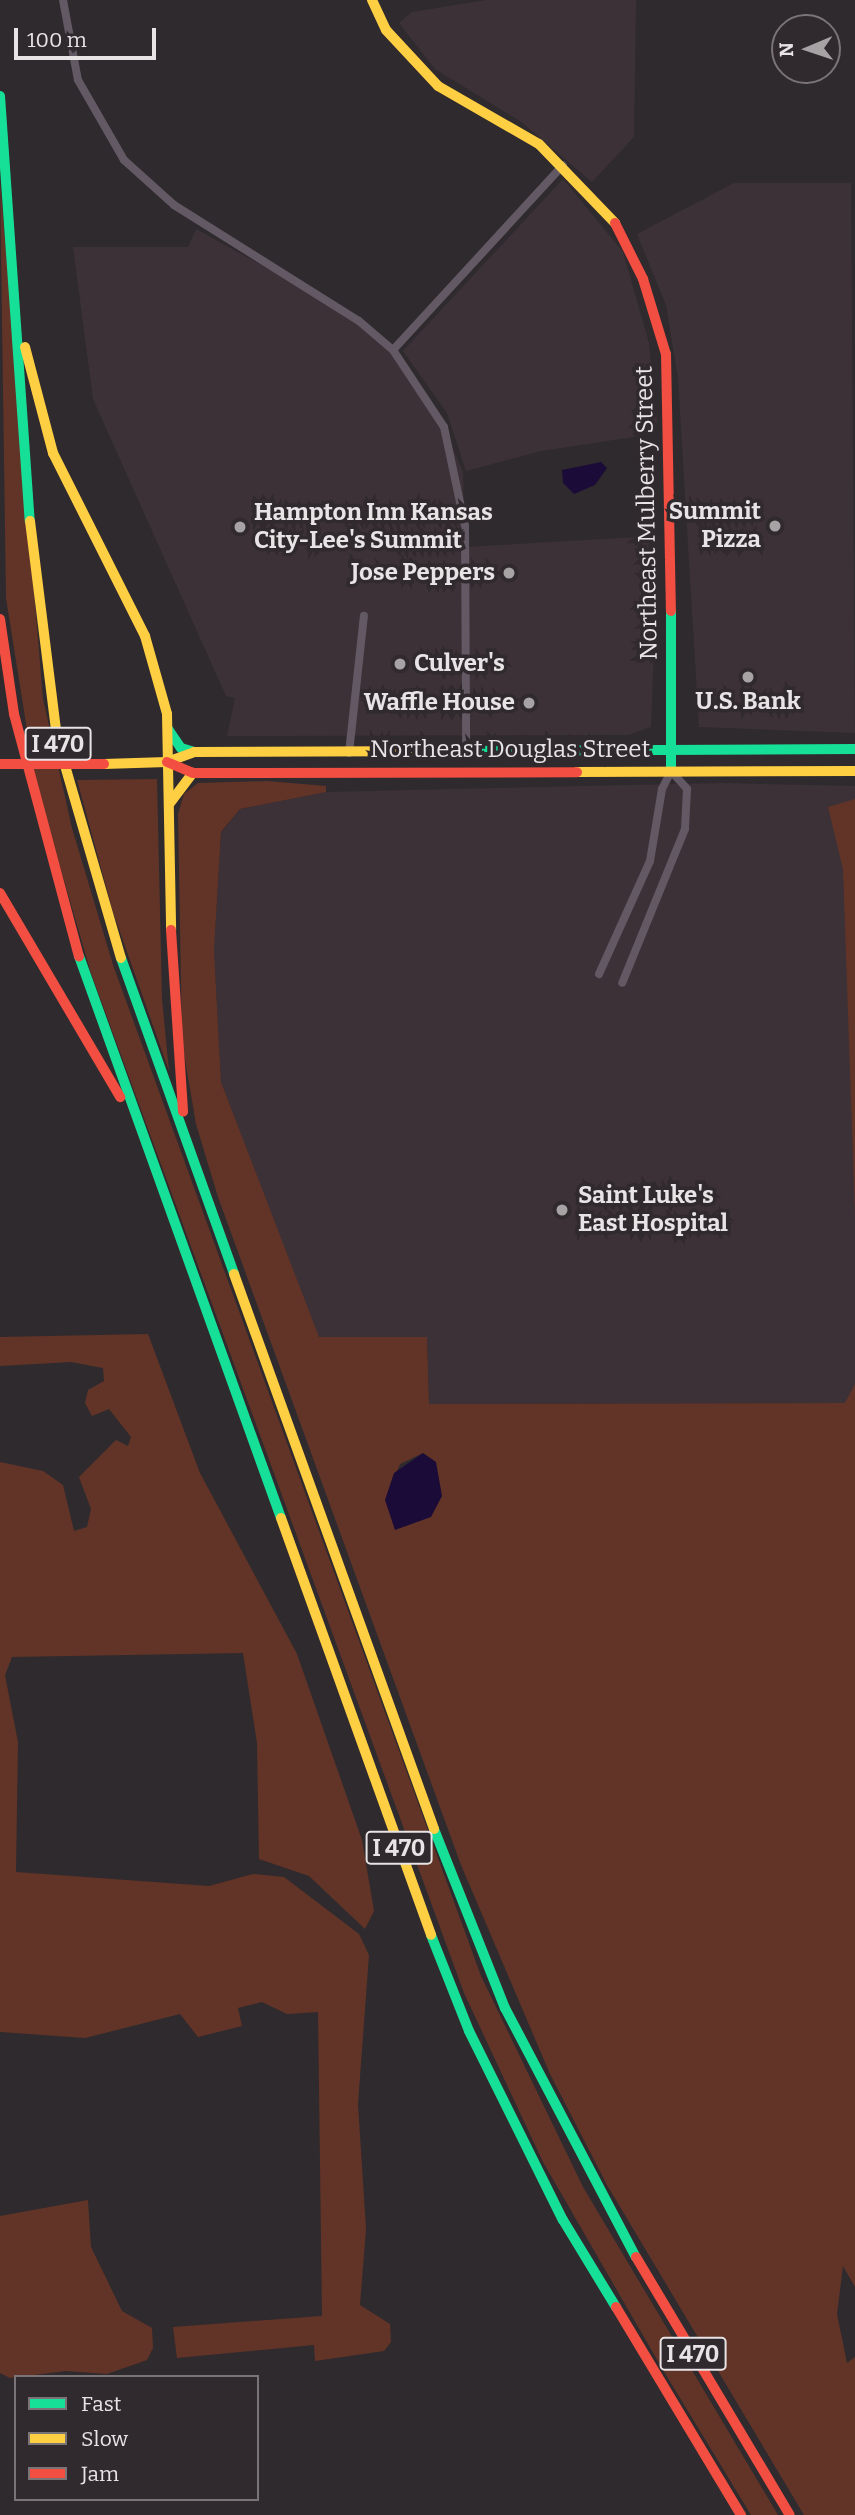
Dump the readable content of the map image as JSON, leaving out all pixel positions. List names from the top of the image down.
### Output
{
  "streets": {
    "main road": ["Northeast Mulberry Street", "I 470", "Northeast Douglas Street"]
  },
  "crossings": [
    ["Northeast Mulberry Street", "Northeast Douglas Street"]
  ],
  "places": [
    "Summit Pizza",
    "Hampton Inn Kansas City-Lee's Summit",
    "Jose Peppers",
    "Culver's",
    "U.S. Bank",
    "Waffle House",
    "Saint Luke's East Hospital"
  ],
  "legend": ["Fast", "Slow", "Jam"],
  "scale_bar": "100 m",
  "north": "left"
}
